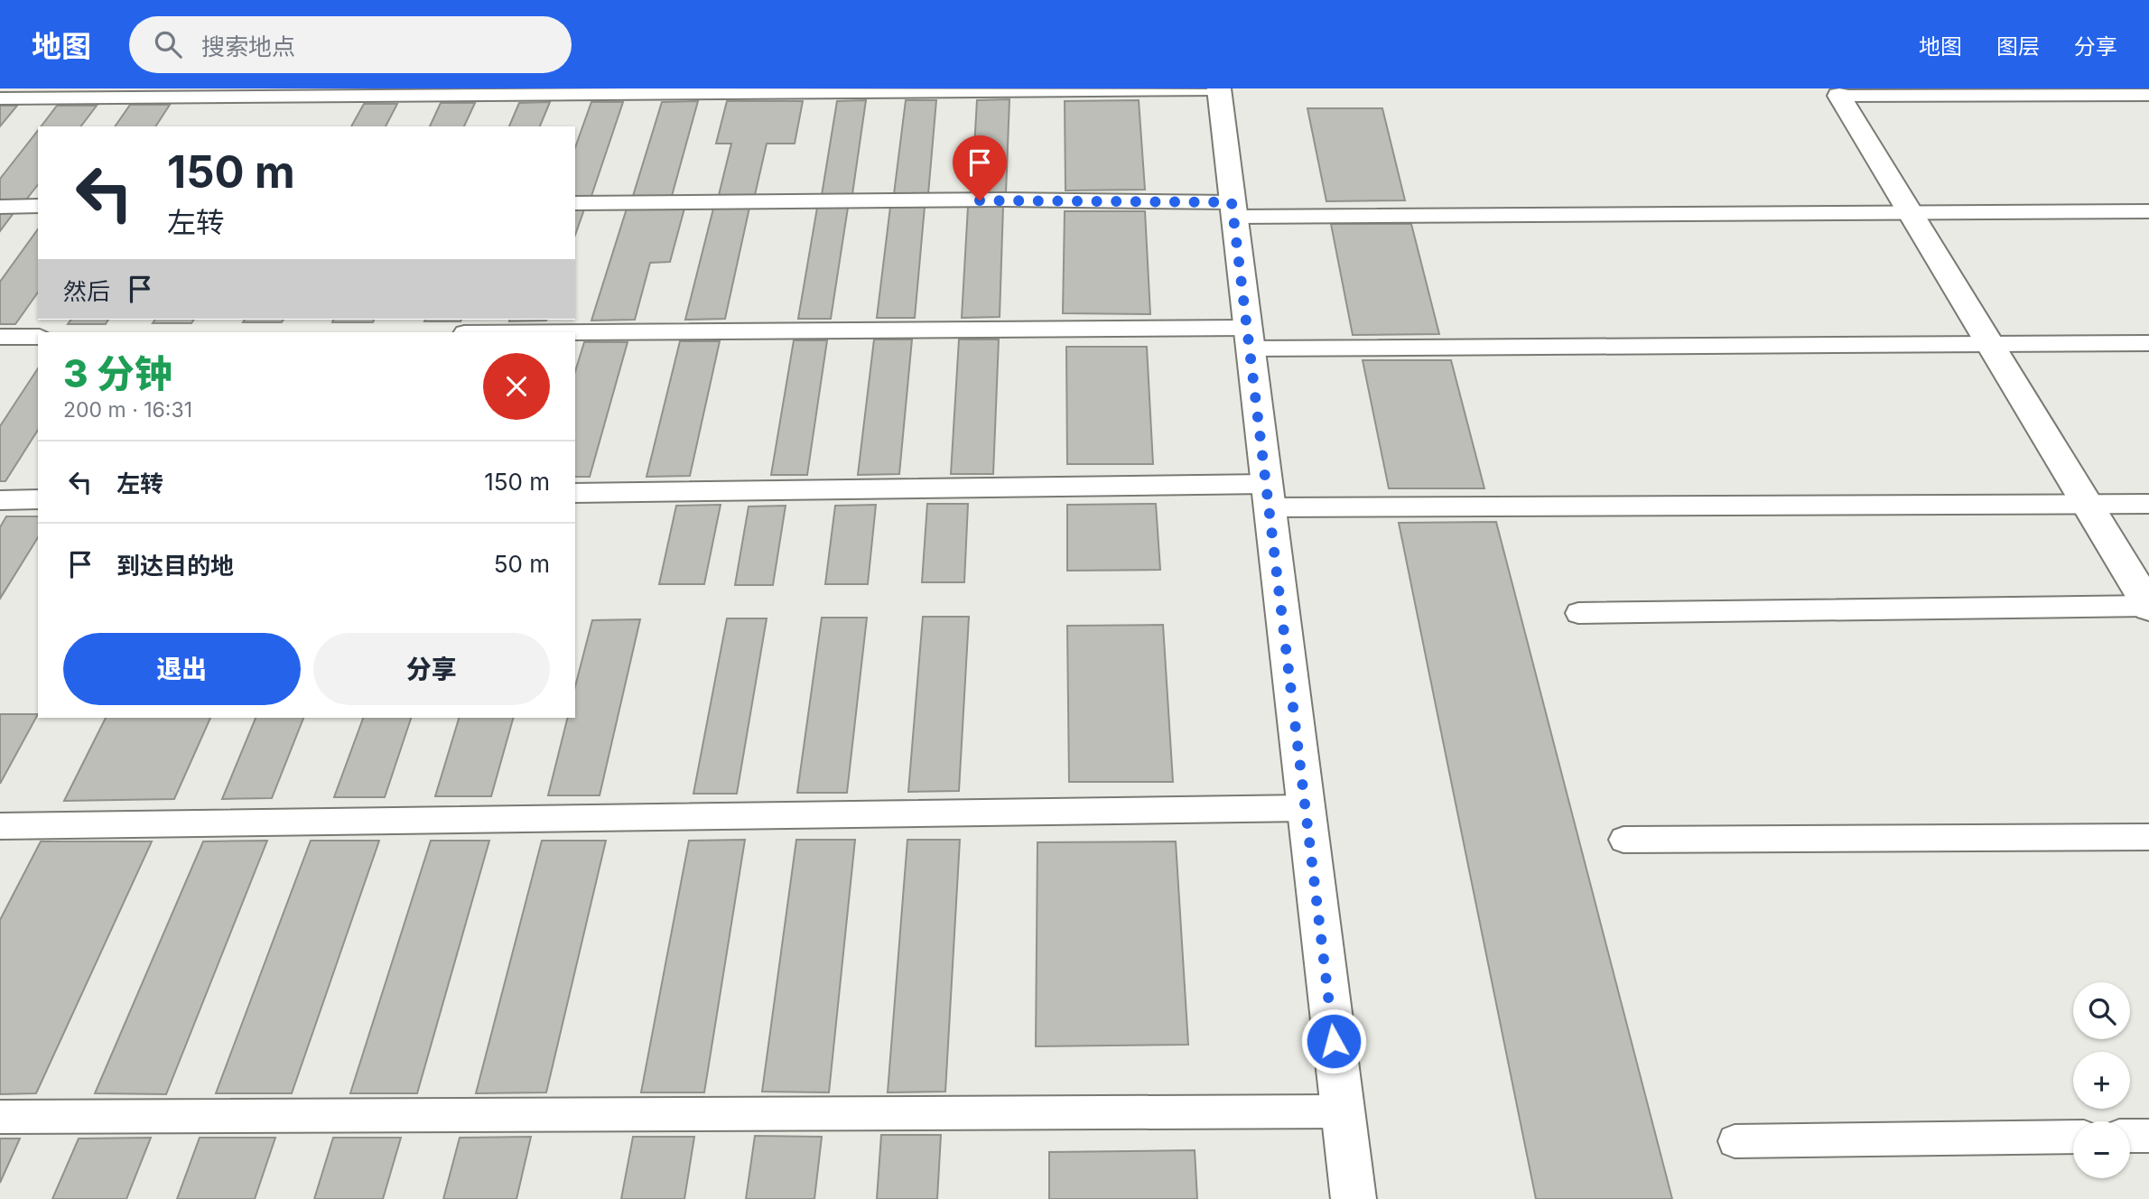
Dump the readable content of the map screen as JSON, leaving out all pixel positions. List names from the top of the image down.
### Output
{
  "page": {
    "header": "地图",
    "search": "搜索地点",
    "nav": ["地图", "图层", "分享"],
    "turn": ["150 m", "左转"],
    "then": "然后",
    "heading": ["3 分钟", "200 m · 16:31"],
    "list": [
      {
        "name": "左转",
        "value": "150 m"
      },
      {
        "name": "到达目的地",
        "value": "50 m"
      }
    ],
    "buttons": ["退出", "分享"],
    "map_buttons": ["+", "−"]
  }
}
